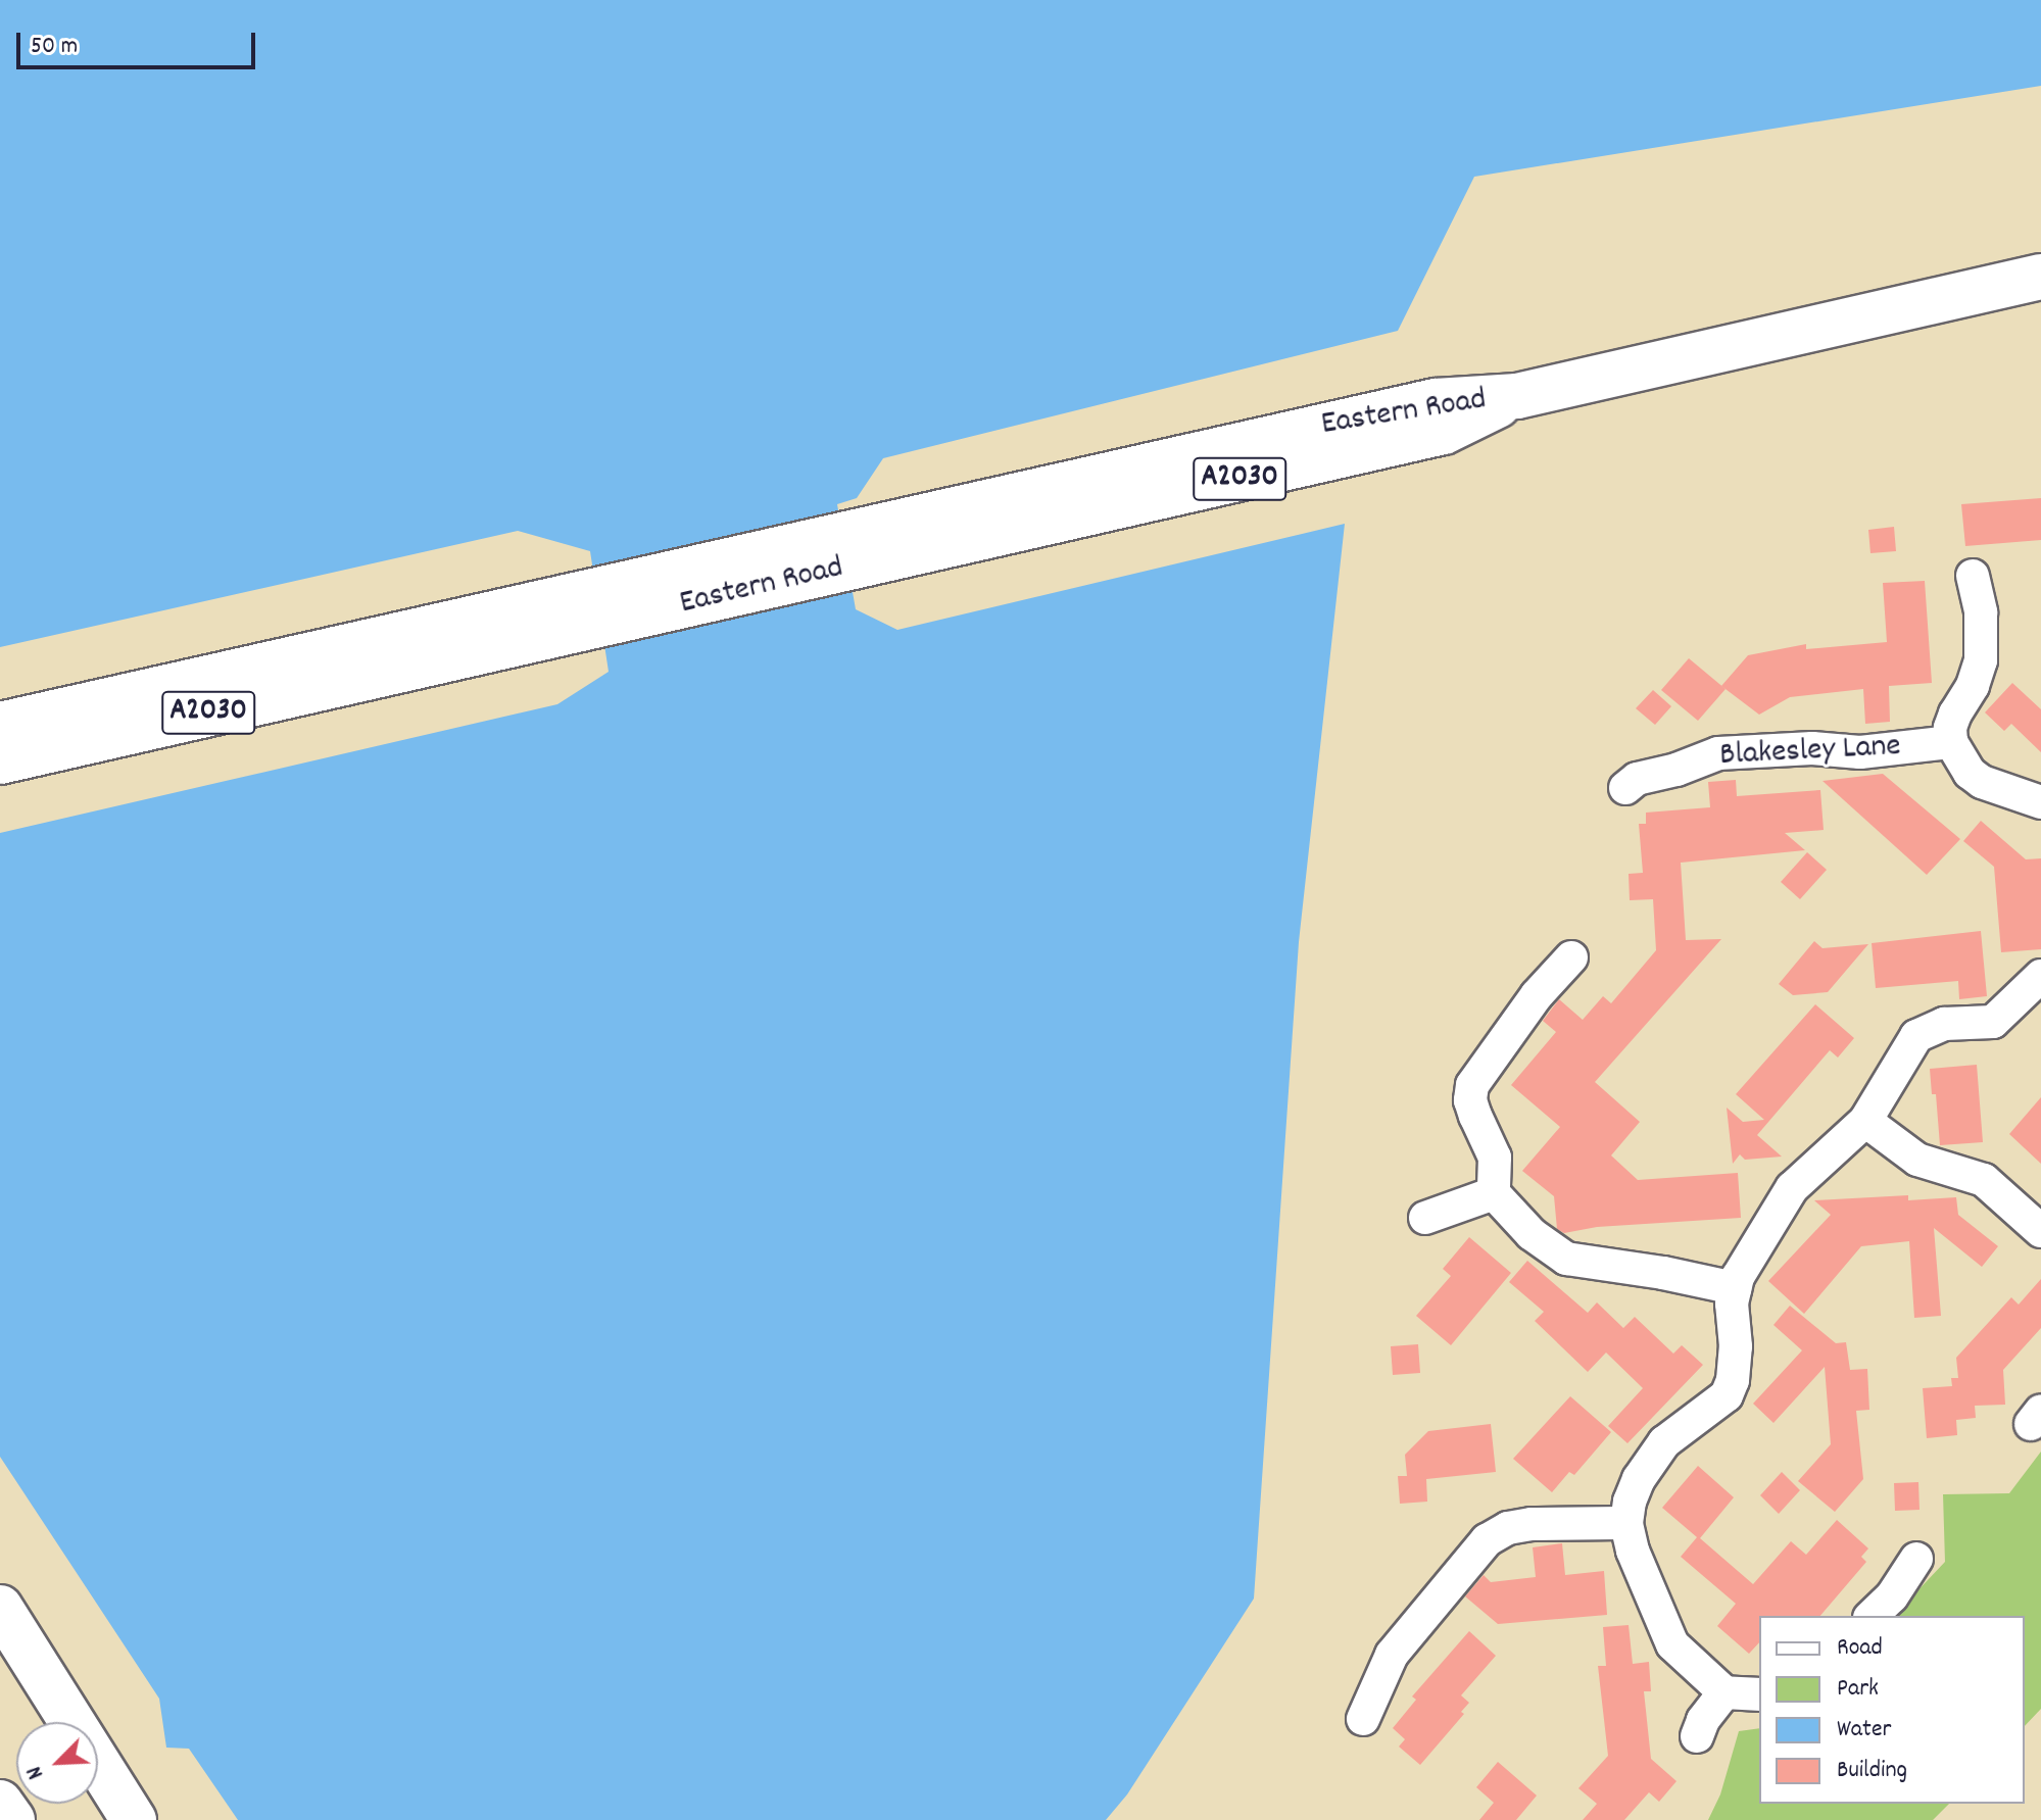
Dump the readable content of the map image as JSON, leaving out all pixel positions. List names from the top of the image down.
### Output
{
  "streets": {
    "main road": ["Eastern Road", "A2030"],
    "street": ["Blakesley Lane"]
  },
  "legend": [
    "Road",
    "Park",
    "Water",
    "Building"
  ],
  "scale_bar": "50 m",
  "north": "bottom left"
}
